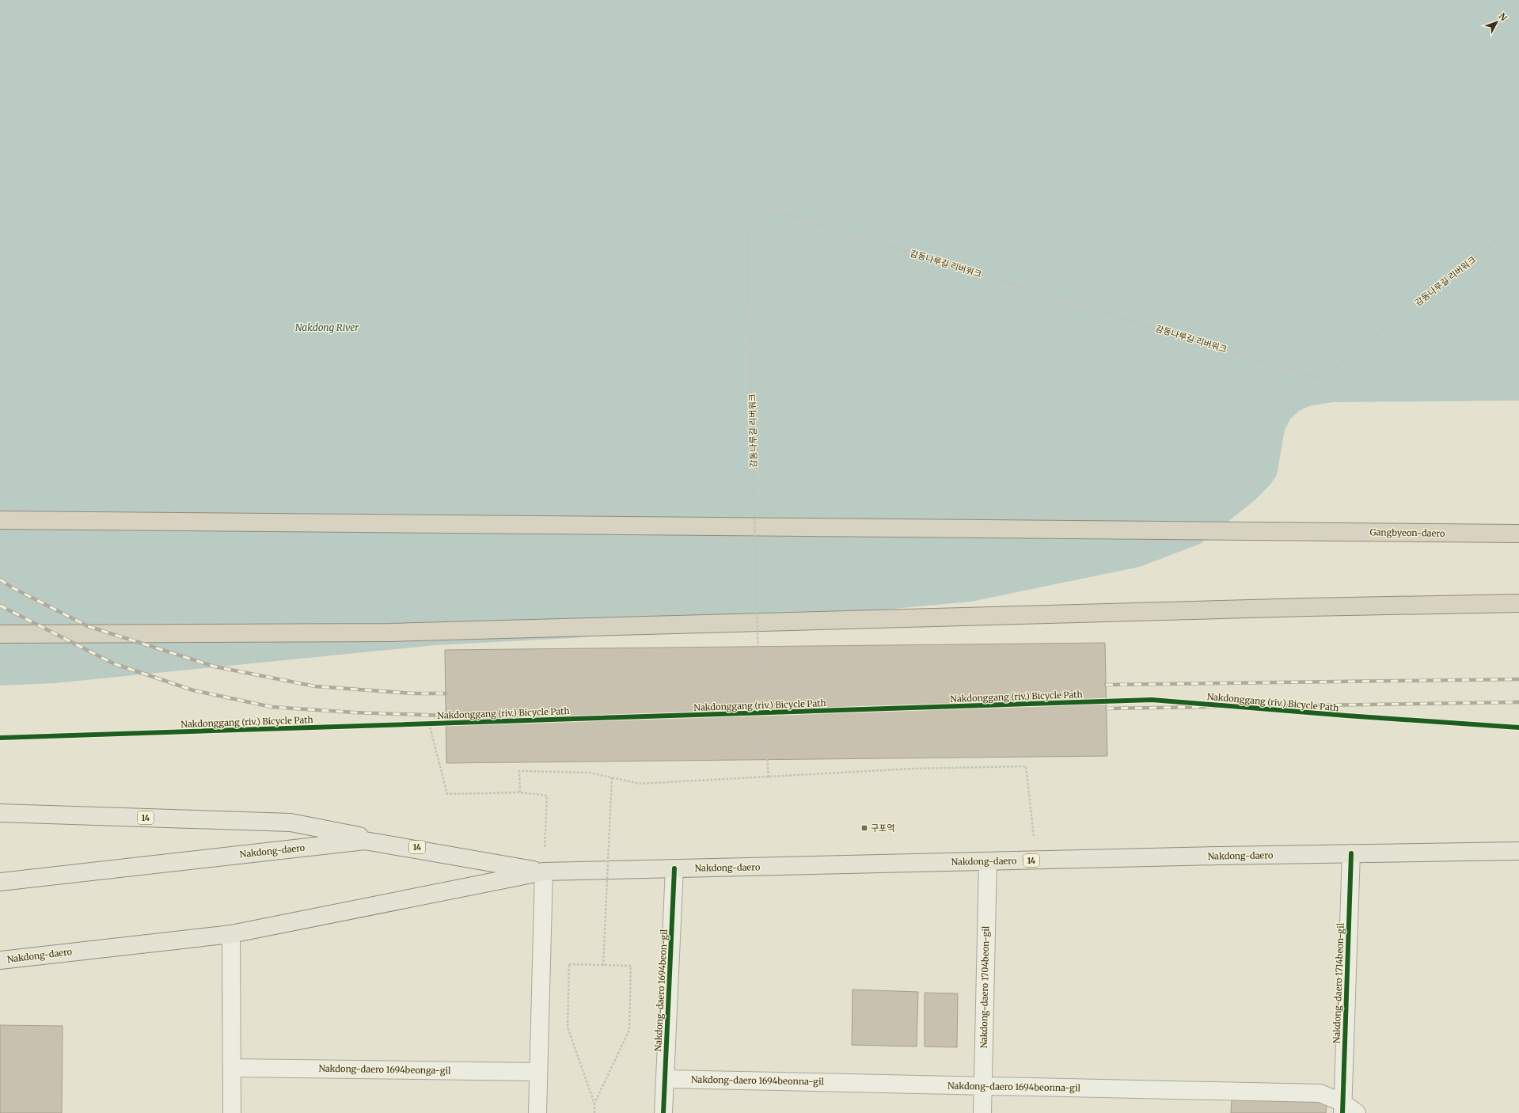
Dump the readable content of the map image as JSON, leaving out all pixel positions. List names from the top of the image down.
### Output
{
  "streets": {
    "highway": ["Gangbyeon-daero"],
    "main road": ["14", "Nakdong-daero"],
    "street": [
      "Nakdong-daero 1714beon-gil",
      "Nakdong-daero 1704beon-gil",
      "Nakdong-daero 1694beon-gil",
      "Nakdong-daero 1694beonga-gil",
      "Nakdong-daero 1694beonna-gil"
    ],
    "path": ["감동나루길 리버워크"],
    "cycle path": ["Nakdonggang (riv.) Bicycle Path"]
  },
  "crossings": [
    ["14", "Nakdong-daero"],
    ["Nakdong-daero", "Nakdong-daero 1714beon-gil"],
    ["Nakdong-daero", "Nakdong-daero 1704beon-gil"],
    ["Nakdong-daero", "Nakdong-daero 1694beon-gil"],
    ["Nakdong-daero 1714beon-gil", "Nakdong-daero 1694beonna-gil"],
    ["Nakdong-daero 1704beon-gil", "Nakdong-daero 1694beonna-gil"],
    ["Nakdong-daero 1694beon-gil", "Nakdong-daero 1694beonna-gil"]
  ],
  "water": ["Nakdong River"],
  "places": {
    "transit": ["구포역"]
  },
  "north": "top right"
}
